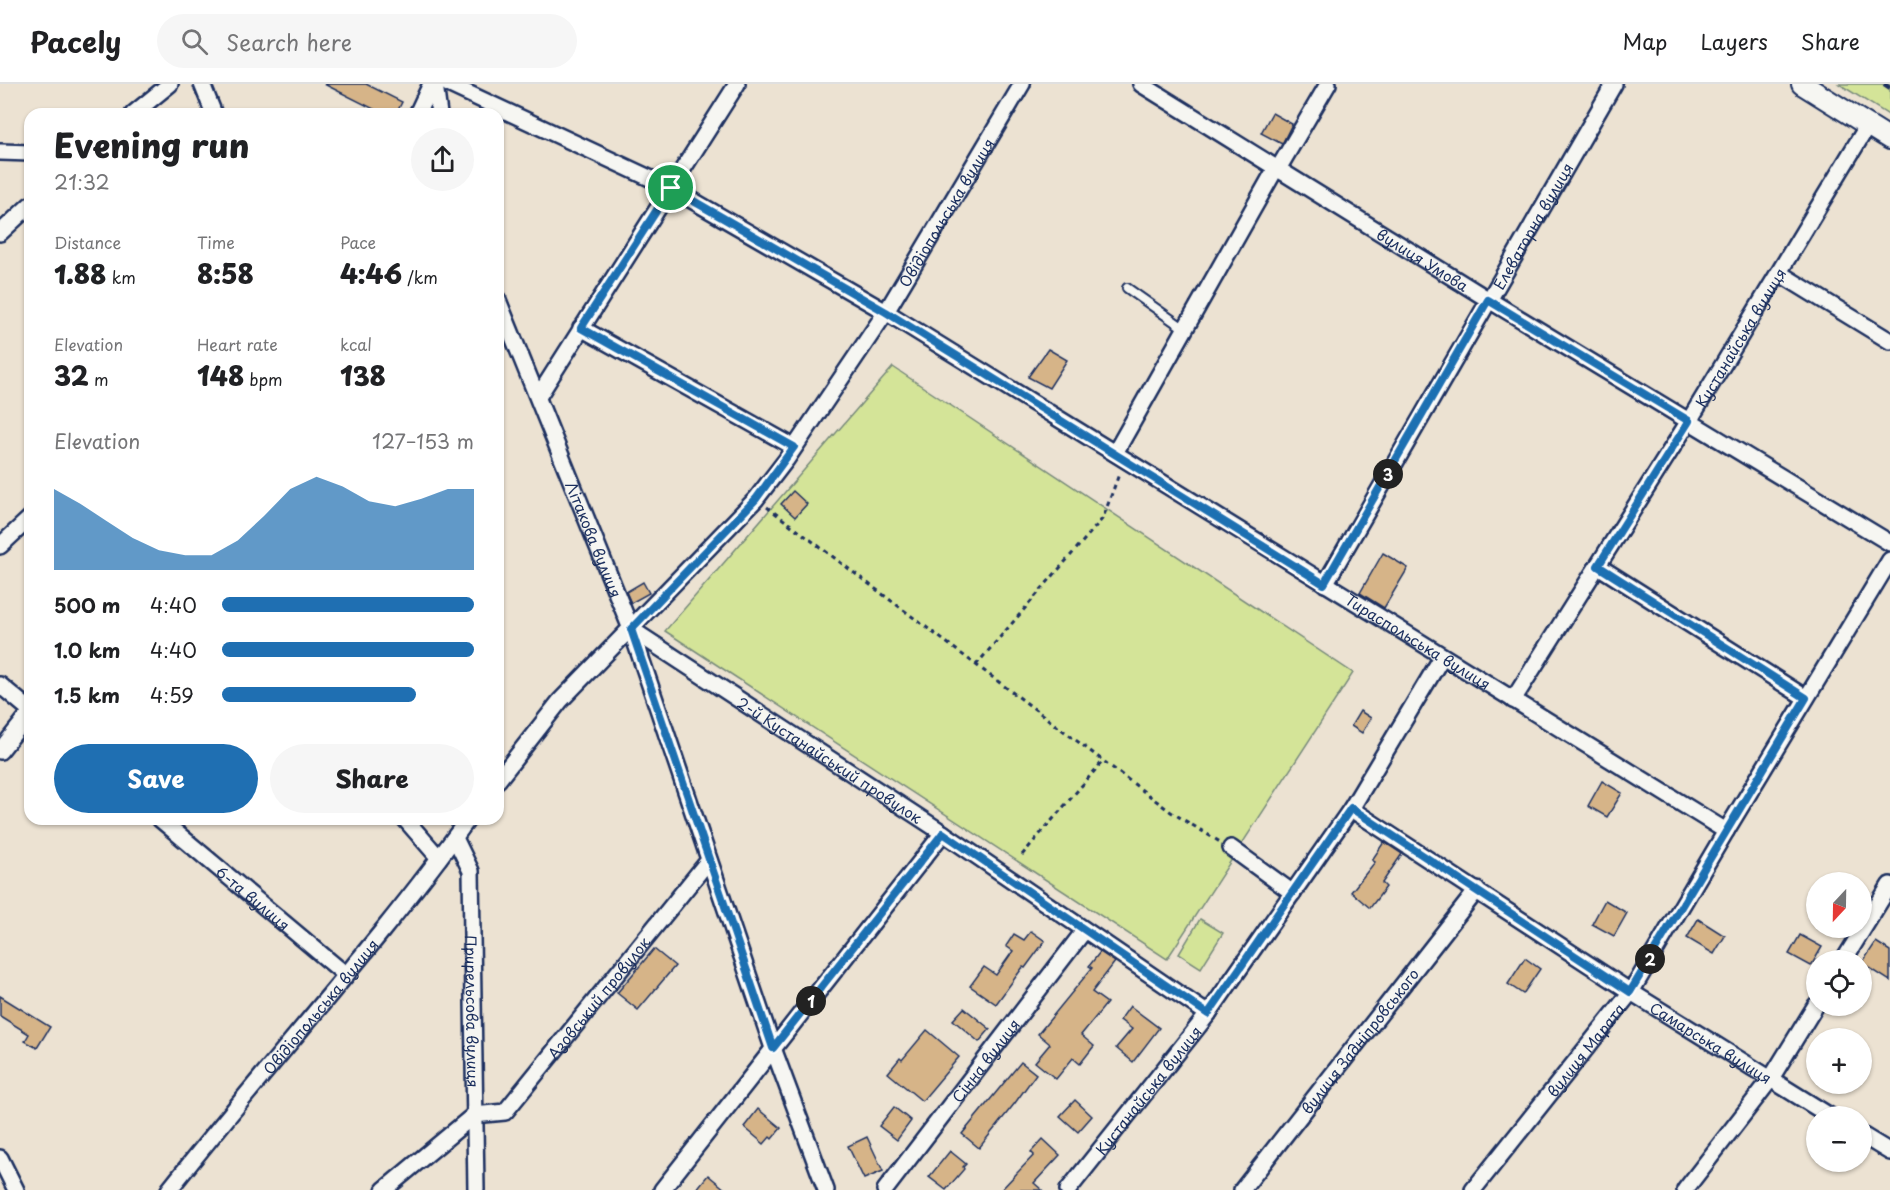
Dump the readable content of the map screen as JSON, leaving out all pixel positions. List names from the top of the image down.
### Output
{
  "streets": {
    "street": [
      "Овідіопольська вулиця",
      "Елеваторна вулиця",
      "вулиця Умова",
      "Кустанайська вулиця",
      "Літакова вулиця",
      "Тираспольська вулиця",
      "2-й Кустанайський провулок",
      "6-та вулиця",
      "Азовський провулок",
      "Прирельсова вулиця",
      "вулиця Задніпровського",
      "Самарська вулиця",
      "вулиця Марата",
      "Сінна вулиця"
    ]
  },
  "crossings": [
    ["Овідіопольська вулиця", "Літакова вулиця"],
    ["Овідіопольська вулиця", "Тираспольська вулиця"],
    ["Овідіопольська вулиця", "2-й Кустанайський провулок"],
    ["Овідіопольська вулиця", "6-та вулиця"],
    ["Овідіопольська вулиця", "Прирельсова вулиця"],
    ["Елеваторна вулиця", "вулиця Умова"],
    ["Елеваторна вулиця", "Тираспольська вулиця"],
    ["вулиця Умова", "Кустанайська вулиця"],
    ["Кустанайська вулиця", "Тираспольська вулиця"],
    ["Кустанайська вулиця", "2-й Кустанайський провулок"],
    ["Кустанайська вулиця", "Самарська вулиця"],
    ["Літакова вулиця", "2-й Кустанайський провулок"],
    ["Літакова вулиця", "Азовський провулок"],
    ["Тираспольська вулиця", "вулиця Марата"],
    ["2-й Кустанайський провулок", "Сінна вулиця"],
    ["Азовський провулок", "Прирельсова вулиця"],
    ["вулиця Задніпровського", "Самарська вулиця"],
    ["Самарська вулиця", "вулиця Марата"]
  ],
  "north": "bottom",
  "page": {
    "header": "Pacely",
    "search": "Search here",
    "nav": ["Map", "Layers", "Share"],
    "heading": ["Evening run", "21:32"],
    "stats": [
      ["Distance", "1.88 km"],
      ["Time", "8:58"],
      ["Pace", "4:46 /km"],
      ["Elevation", "32 m"],
      ["Heart rate", "148 bpm"],
      ["kcal", "138"]
    ],
    "chart": ["Elevation", "127–153 m"],
    "pins": ["3", "2", "1"],
    "list": [
      {
        "name": "500 m",
        "note": "4:40"
      },
      {
        "name": "1.0 km",
        "note": "4:40"
      },
      {
        "name": "1.5 km",
        "note": "4:59"
      }
    ],
    "buttons": ["Save", "Share"],
    "map_buttons": ["+", "−"]
  }
}
